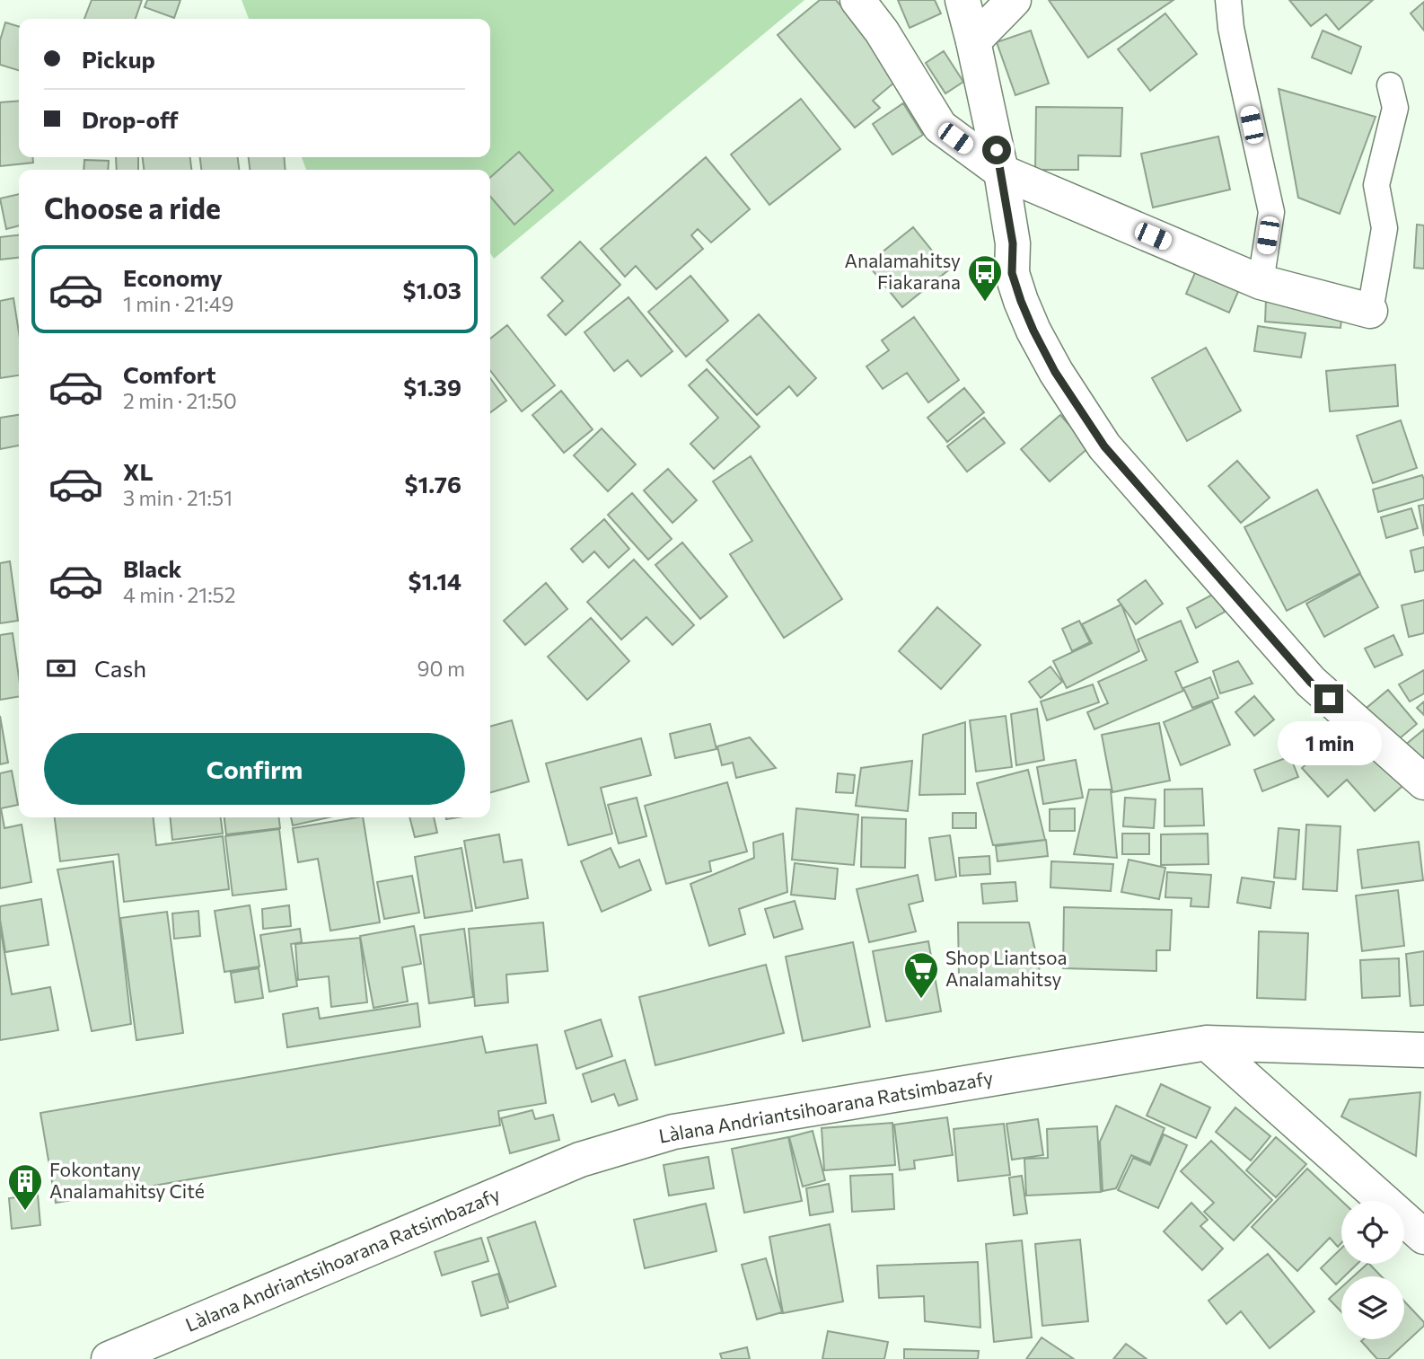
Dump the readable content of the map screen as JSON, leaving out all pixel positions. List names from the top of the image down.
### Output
{
  "streets": {
    "main road": ["Làlana Andriantsihoarana Ratsimbazafy"]
  },
  "places": {
    "bus stop": ["Analamahitsy Fiakarana"],
    "supermarket": ["Shop Liantsoa Analamahitsy"],
    "building": ["Fokontany Analamahitsy Cité"]
  },
  "page": {
    "banner": ["Pickup", "Drop-off"],
    "heading": "Choose a ride",
    "list": [
      {
        "name": "Economy",
        "note": "1 min · 21:49",
        "value": "$1.03"
      },
      {
        "name": "Comfort",
        "note": "2 min · 21:50",
        "value": "$1.39"
      },
      {
        "name": "XL",
        "note": "3 min · 21:51",
        "value": "$1.76"
      },
      {
        "name": "Black",
        "note": "4 min · 21:52",
        "value": "$1.14"
      }
    ],
    "pay": ["Cash", "90 m"],
    "buttons": "Confirm",
    "bubble": "1 min"
  }
}
